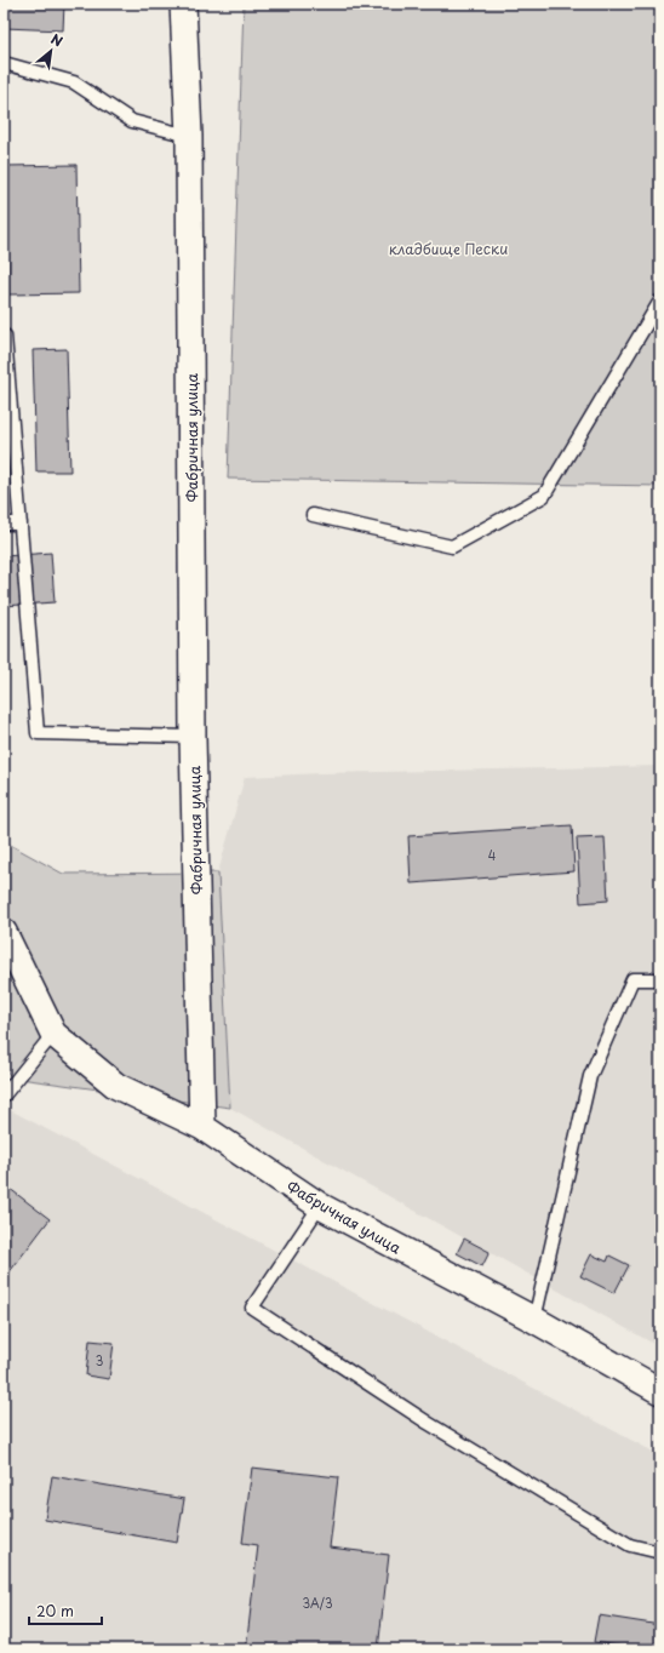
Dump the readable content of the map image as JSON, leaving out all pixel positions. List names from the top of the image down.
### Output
{
  "streets": {
    "street": ["Фабричная улица"]
  },
  "parks": ["кладбище Пески"],
  "house_numbers": ["4", "3", "3А/3"],
  "scale_bar": "20 m",
  "north": "top right"
}
